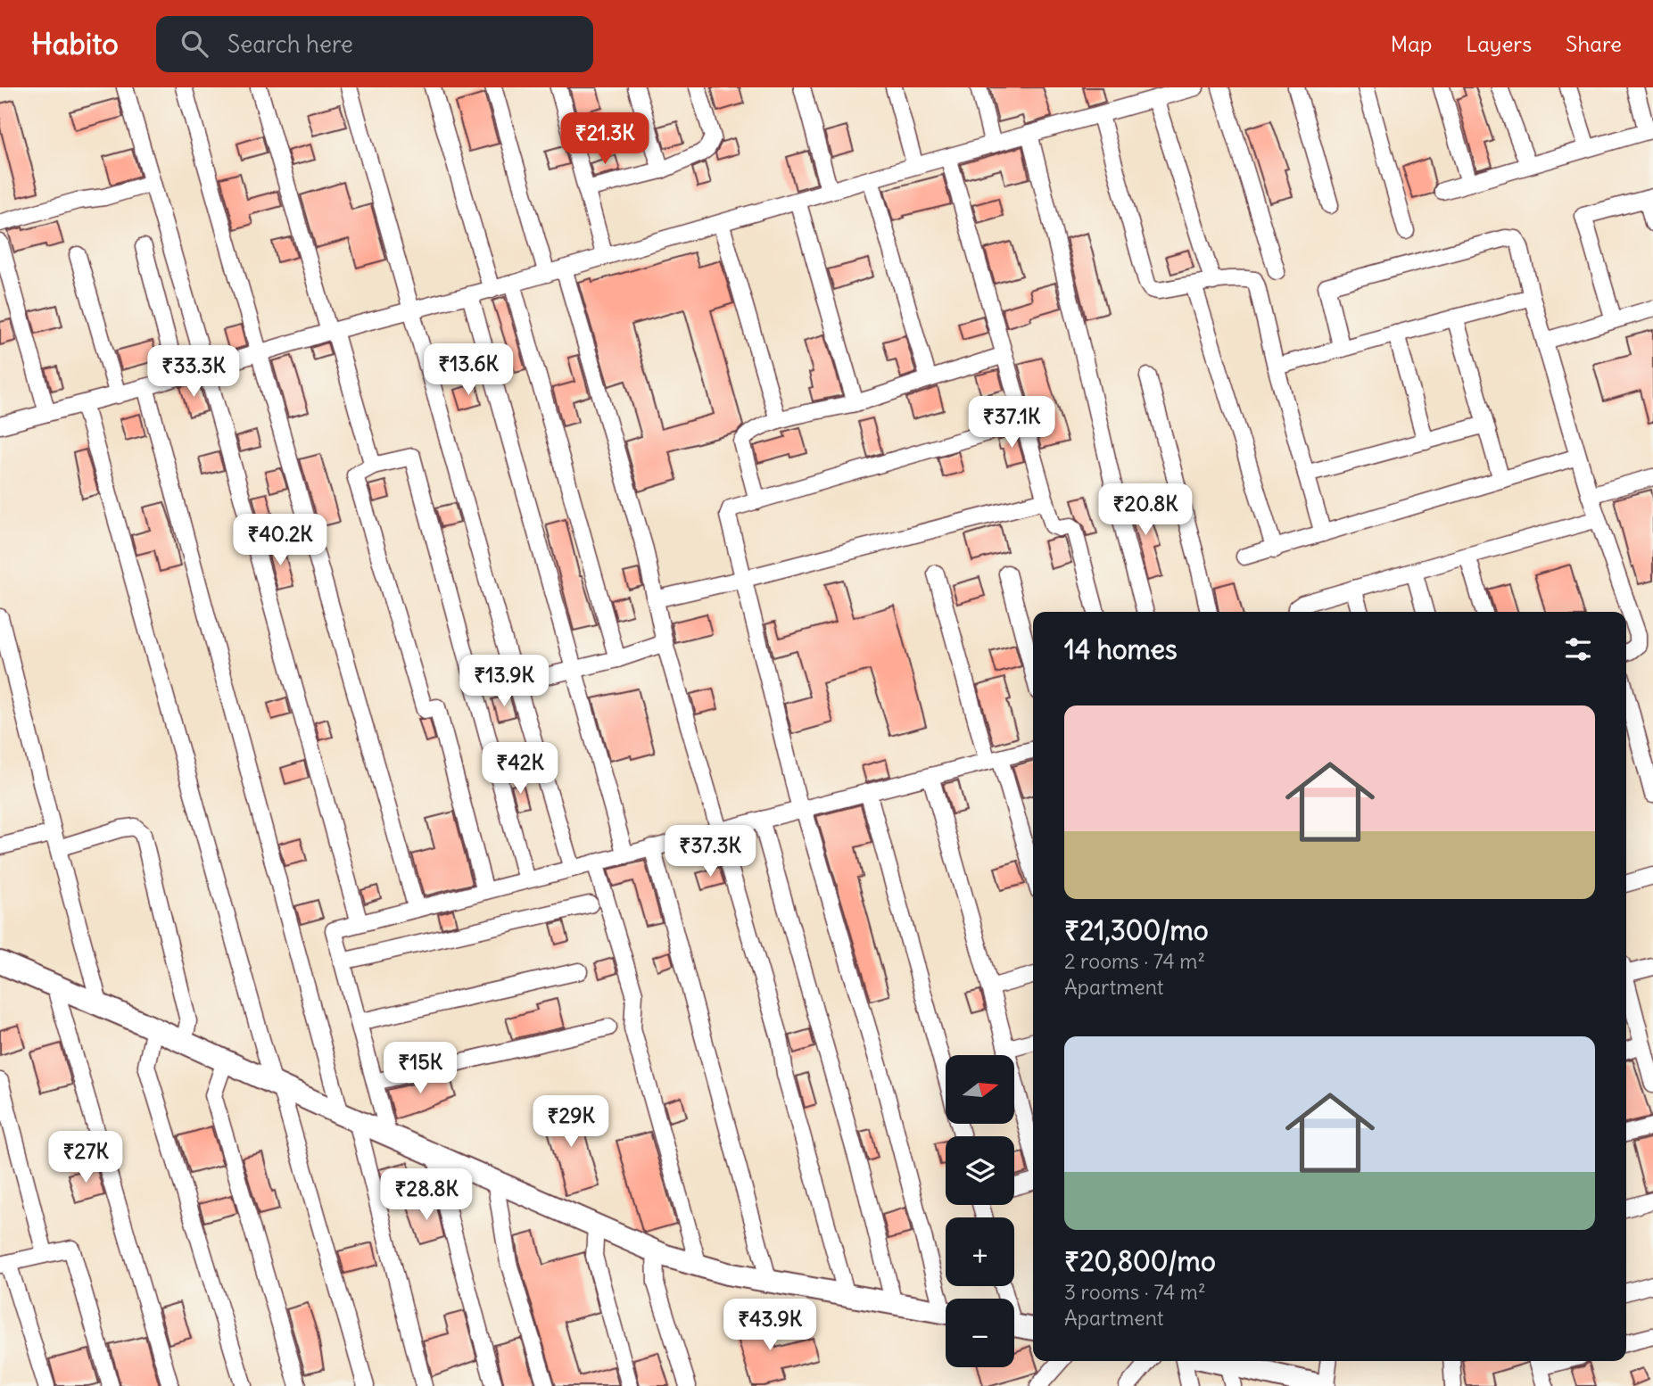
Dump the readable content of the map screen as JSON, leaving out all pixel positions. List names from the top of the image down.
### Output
{
  "north": "right",
  "page": {
    "header": "Habito",
    "search": "Search here",
    "nav": ["Map", "Layers", "Share"],
    "price": [
      "₹21.3K",
      "₹13.6K",
      "₹33.3K",
      "₹37.1K",
      "₹20.8K",
      "₹40.2K",
      "₹13.9K",
      "₹42K",
      "₹37.3K",
      "₹15K",
      "₹29K",
      "₹27K",
      "₹28.8K",
      "₹43.9K"
    ],
    "heading": "14 homes",
    "list": [
      {
        "name": "₹21,300/mo",
        "note": "2 rooms · 74 m² · Apartment"
      },
      {
        "name": "₹20,800/mo",
        "note": "3 rooms · 74 m² · Apartment"
      }
    ],
    "map_buttons": ["+", "−"]
  }
}
